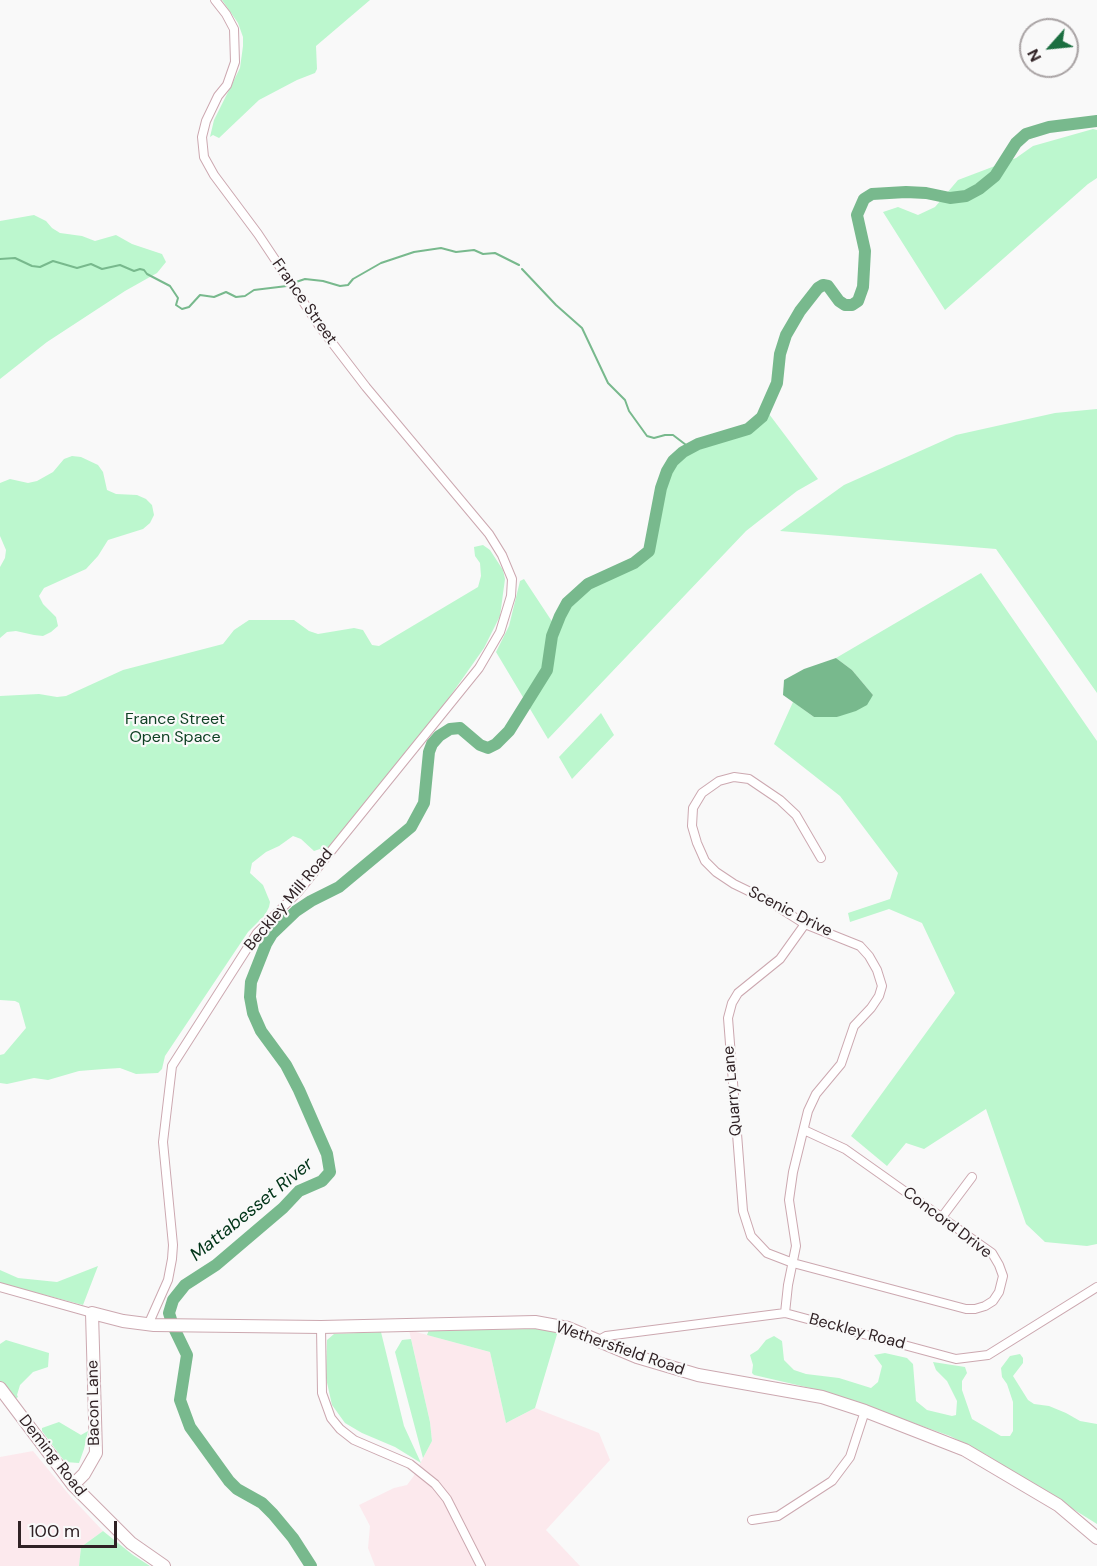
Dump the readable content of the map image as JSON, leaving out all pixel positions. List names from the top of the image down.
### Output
{
  "streets": {
    "street": [
      "France Street",
      "Beckley Mill Road",
      "Scenic Drive",
      "Quarry Lane",
      "Concord Drive",
      "Beckley Road",
      "Wethersfield Road",
      "Bacon Lane",
      "Deming Road"
    ]
  },
  "crossings": [
    ["France Street", "Beckley Mill Road"],
    ["Beckley Mill Road", "Wethersfield Road"],
    ["Scenic Drive", "Quarry Lane"],
    ["Scenic Drive", "Concord Drive"],
    ["Scenic Drive", "Beckley Road"],
    ["Quarry Lane", "Concord Drive"],
    ["Beckley Road", "Wethersfield Road"],
    ["Wethersfield Road", "Bacon Lane"],
    ["Bacon Lane", "Deming Road"]
  ],
  "water": ["Mattabesset River"],
  "parks": ["France Street Open Space"],
  "scale_bar": "100 m",
  "north": "bottom left"
}
